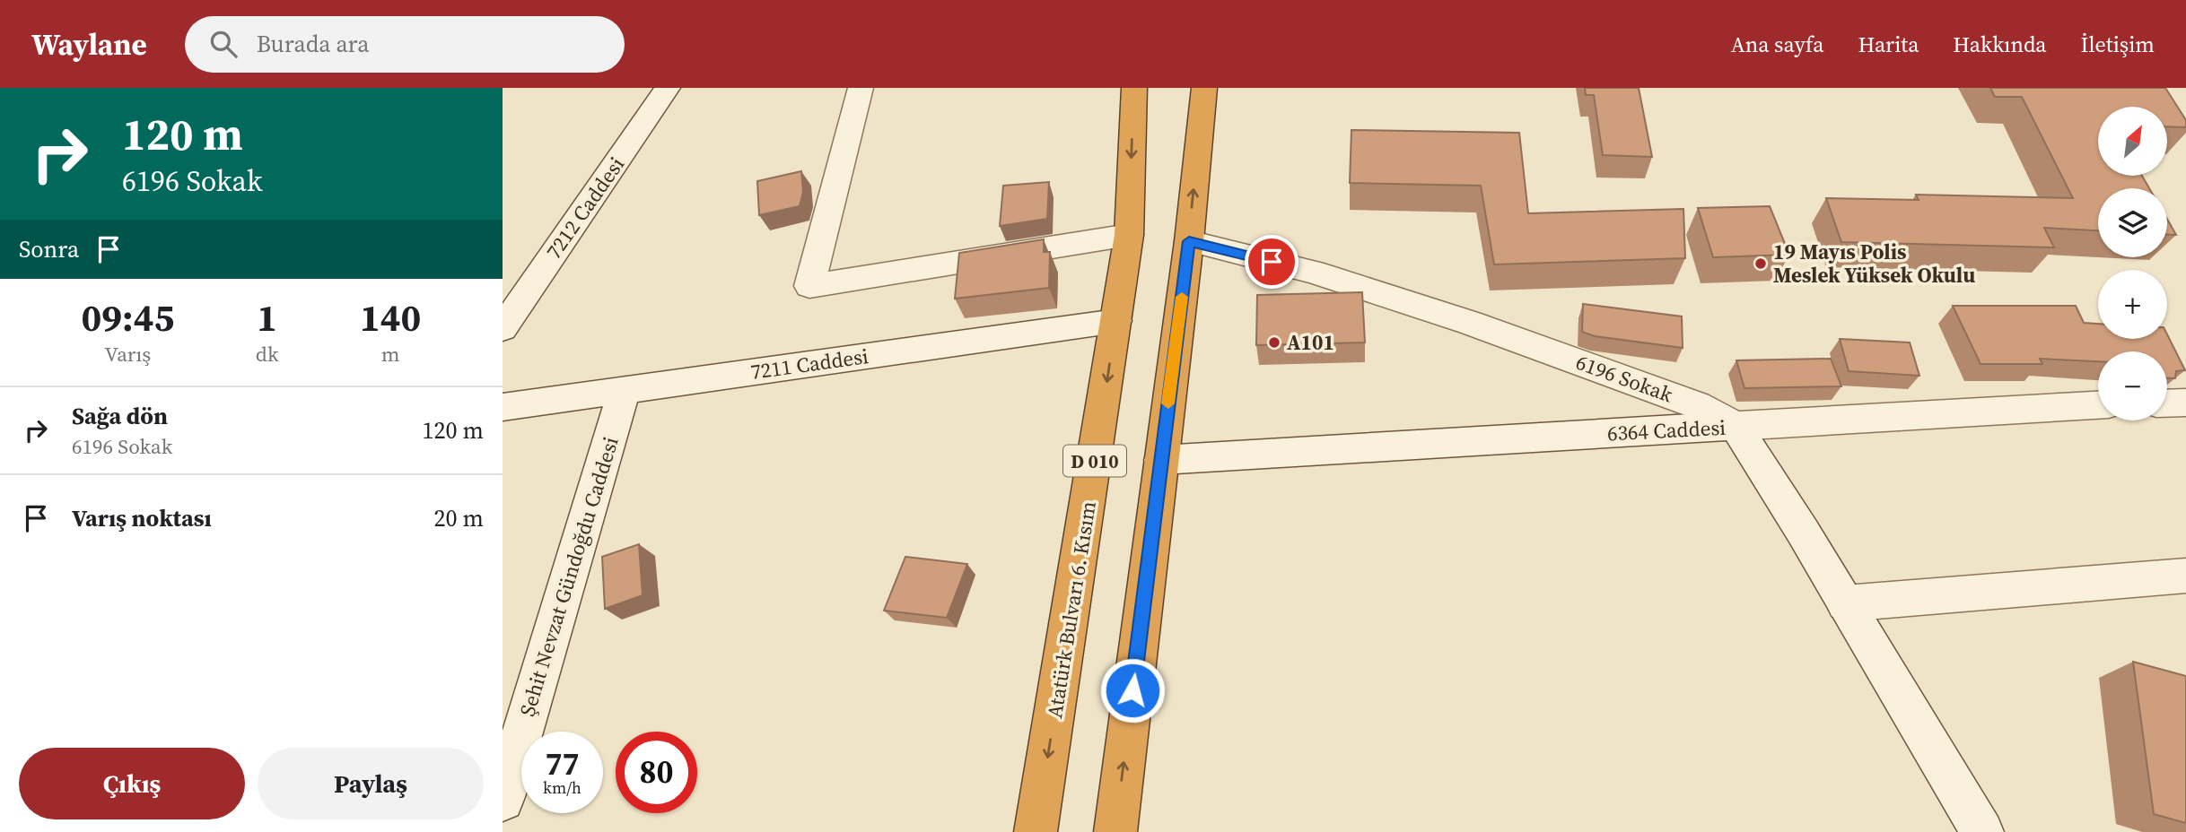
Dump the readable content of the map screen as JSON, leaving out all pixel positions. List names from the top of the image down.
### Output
{
  "streets": {
    "highway": ["D 010", "Atatürk Bulvarı 6. Kısım"],
    "street": [
      "7212 Caddesi",
      "7211 Caddesi",
      "6196 Sokak",
      "6364 Caddesi",
      "Şehit Nevzat Gündoğdu Caddesi"
    ]
  },
  "crossings": [
    ["7211 Caddesi", "Şehit Nevzat Gündoğdu Caddesi"],
    ["7211 Caddesi", "Atatürk Bulvarı 6. Kısım"],
    ["6196 Sokak", "6364 Caddesi"]
  ],
  "places": ["19 Mayıs Polis Meslek Yüksek Okulu", "A101"],
  "north": "top right",
  "page": {
    "header": "Waylane",
    "search": "Burada ara",
    "nav": [
      "Ana sayfa",
      "Harita",
      "Hakkında",
      "İletişim"
    ],
    "turn": ["120 m", "6196 Sokak"],
    "map_buttons": ["+", "−"],
    "then": "Sonra",
    "eta": [
      "09:45",
      "Varış",
      "1",
      "dk",
      "140",
      "m"
    ],
    "list": [
      {
        "name": "Sağa dön",
        "note": "6196 Sokak",
        "value": "120 m"
      },
      {
        "name": "Varış noktası",
        "value": "20 m"
      }
    ],
    "speed": "77 km/h",
    "limit": "80",
    "buttons": ["Çıkış", "Paylaş"]
  }
}
